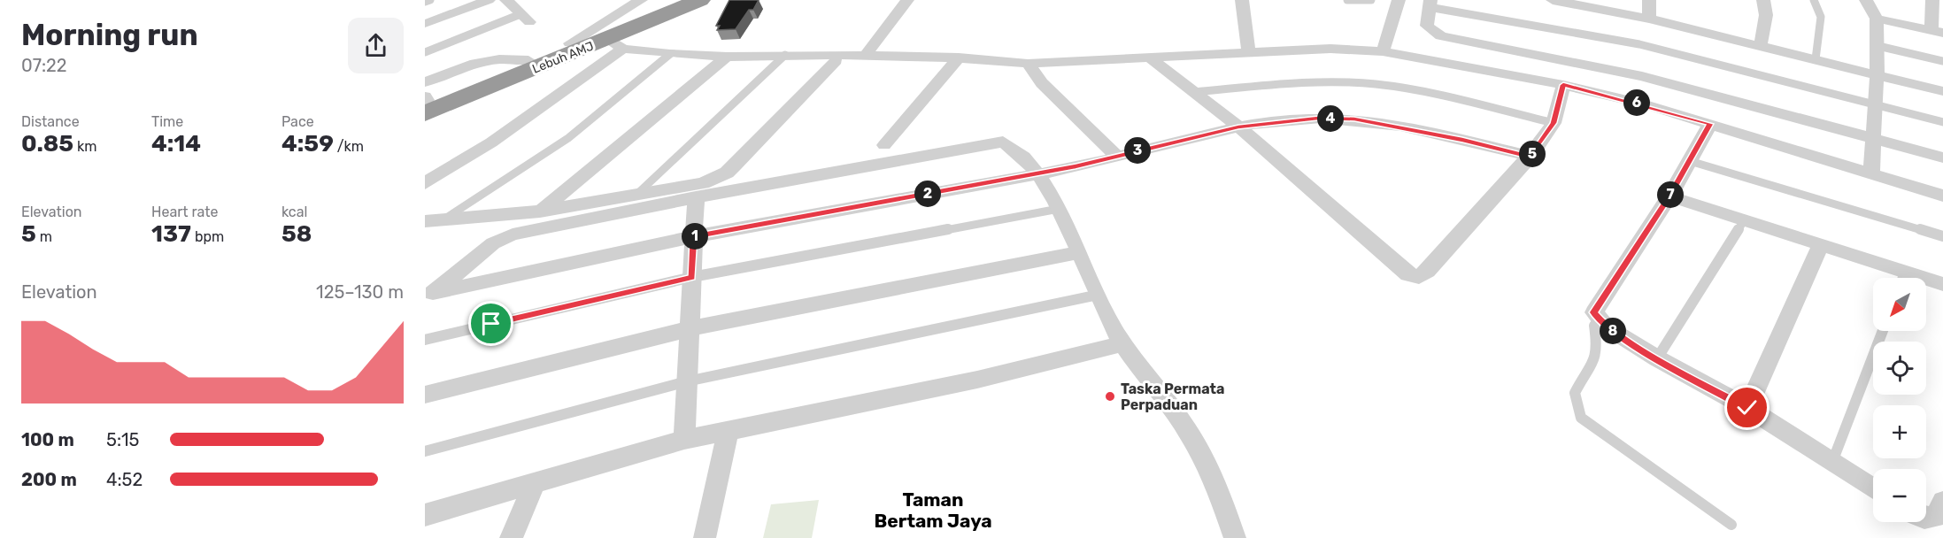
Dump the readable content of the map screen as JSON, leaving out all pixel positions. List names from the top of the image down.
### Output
{
  "streets": {
    "highway": ["Lebuh AMJ"]
  },
  "districts": ["Taman Bertam Jaya"],
  "places": ["Taska Permata Perpaduan"],
  "north": "bottom left",
  "page": {
    "heading": ["Morning run", "07:22"],
    "pins": [
      "6",
      "4",
      "3",
      "5",
      "2",
      "7",
      "1",
      "8"
    ],
    "stats": [
      ["Distance", "0.85 km"],
      ["Time", "4:14"],
      ["Pace", "4:59 /km"],
      ["Elevation", "5 m"],
      ["Heart rate", "137 bpm"],
      ["kcal", "58"]
    ],
    "chart": ["Elevation", "125–130 m"],
    "map_buttons": ["+", "−"],
    "list": [
      {
        "name": "100 m",
        "note": "5:15"
      },
      {
        "name": "200 m",
        "note": "4:52"
      }
    ]
  }
}
